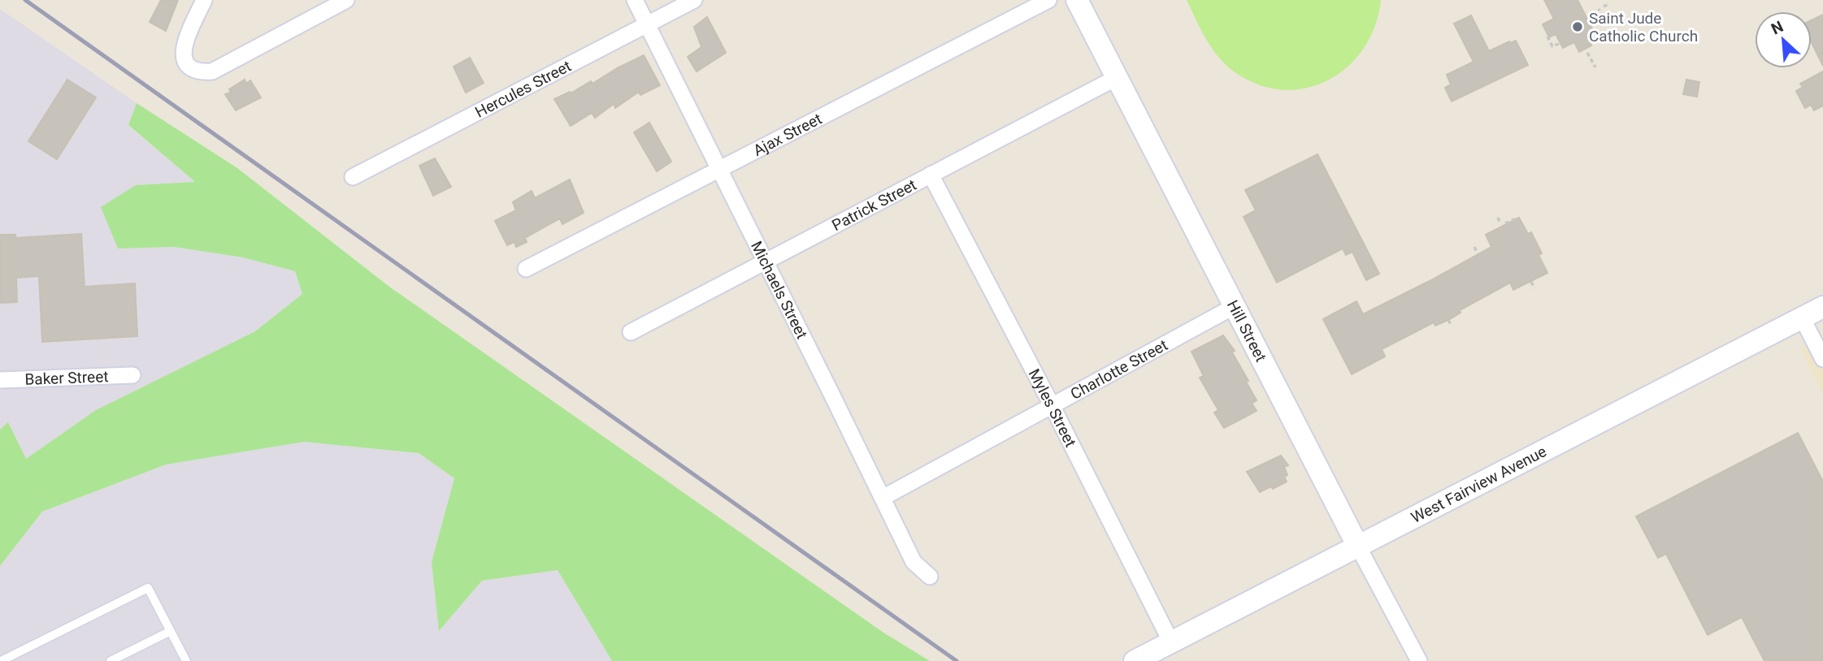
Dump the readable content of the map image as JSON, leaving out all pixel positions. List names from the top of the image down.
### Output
{
  "streets": {
    "main road": ["Hill Street", "West Fairview Avenue"],
    "street": [
      "Hercules Street",
      "Ajax Street",
      "Patrick Street",
      "Michaels Street",
      "Charlotte Street",
      "Baker Street",
      "Myles Street"
    ]
  },
  "crossings": [
    ["Hercules Street", "Michaels Street"],
    ["Ajax Street", "Michaels Street"],
    ["Patrick Street", "Michaels Street"],
    ["Patrick Street", "Hill Street"],
    ["Patrick Street", "Myles Street"],
    ["Michaels Street", "Charlotte Street"],
    ["Hill Street", "Charlotte Street"],
    ["Hill Street", "West Fairview Avenue"],
    ["Charlotte Street", "Myles Street"],
    ["Myles Street", "West Fairview Avenue"]
  ],
  "places": ["Saint Jude Catholic Church"],
  "north": "top left"
}
